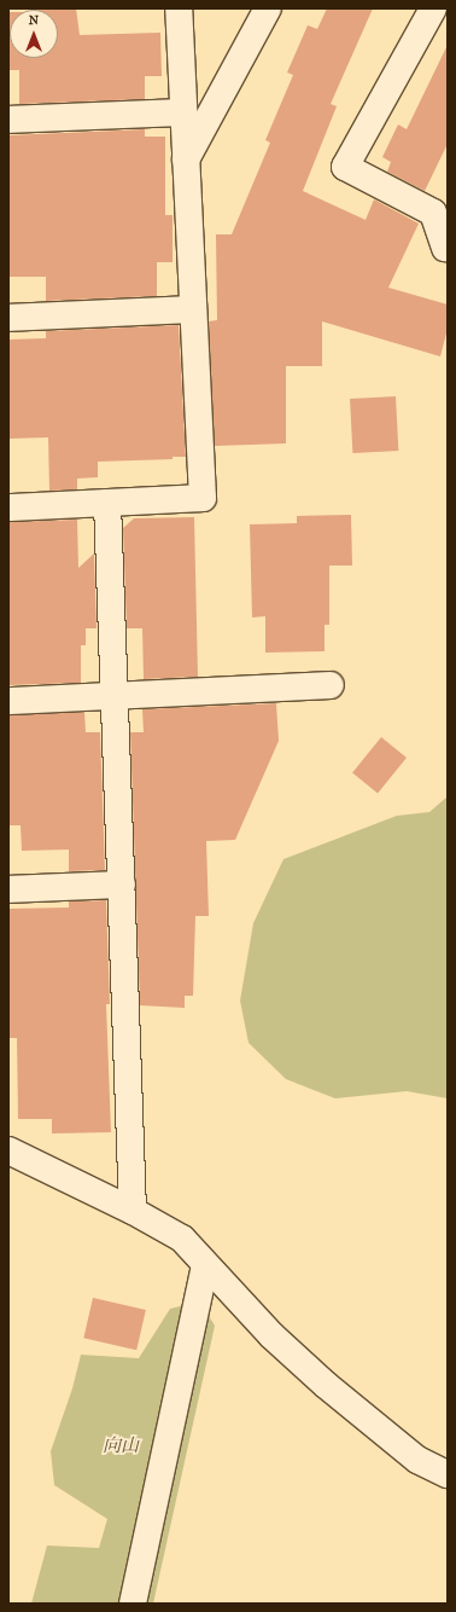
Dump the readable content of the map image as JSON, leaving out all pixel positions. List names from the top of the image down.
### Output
{
  "parks": ["向山"],
  "north": "top"
}
